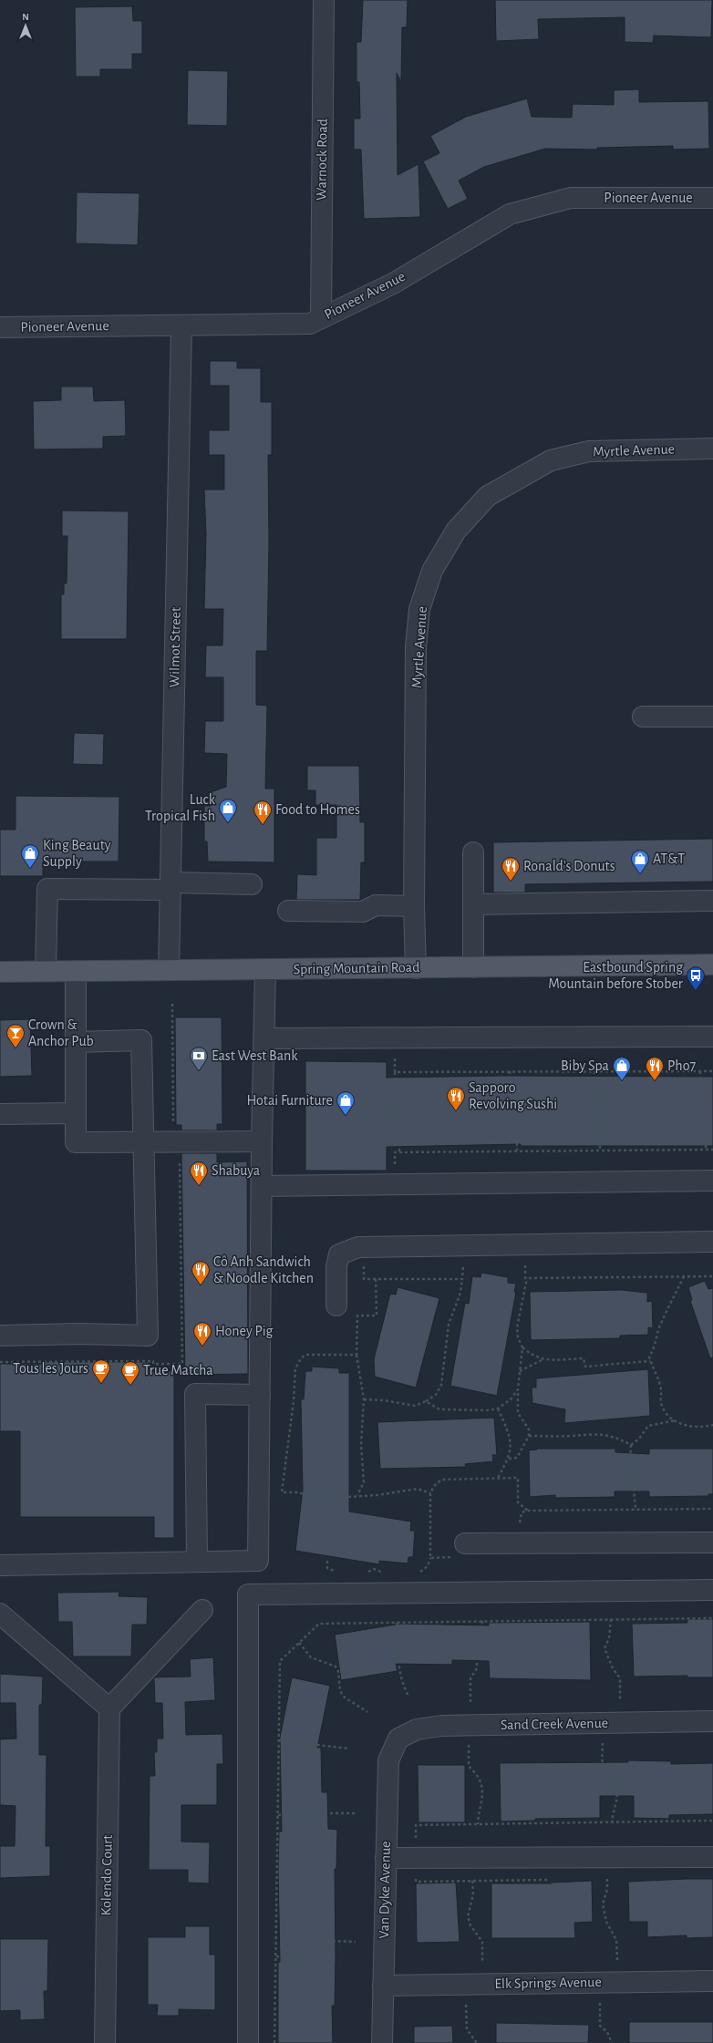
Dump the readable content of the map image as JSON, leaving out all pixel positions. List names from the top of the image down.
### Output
{
  "streets": {
    "main road": ["Spring Mountain Road"],
    "street": [
      "Warnock Road",
      "Pioneer Avenue",
      "Myrtle Avenue",
      "Wilmot Street",
      "Sand Creek Avenue",
      "Kolendo Court",
      "Van Dyke Avenue",
      "Elk Springs Avenue"
    ]
  },
  "crossings": [
    ["Warnock Road", "Pioneer Avenue"],
    ["Pioneer Avenue", "Wilmot Street"],
    ["Myrtle Avenue", "Spring Mountain Road"],
    ["Wilmot Street", "Spring Mountain Road"],
    ["Sand Creek Avenue", "Van Dyke Avenue"],
    ["Van Dyke Avenue", "Elk Springs Avenue"]
  ],
  "places": {
    "shop": [
      "Luck Tropical Fish",
      "King Beauty Supply",
      "AT&T",
      "Biby Spa",
      "Hotai Furniture"
    ],
    "restaurant": [
      "Food to Homes",
      "Ronald’s Donuts",
      "Pho7",
      "Sapporo Revolving Sushi",
      "Shabuya",
      "Cô Anh Sandwich & Noodle Kitchen",
      "Honey Pig"
    ],
    "bus stop": ["Eastbound Spring Mountain before Stober"],
    "bar": ["Crown & Anchor Pub"],
    "bank": ["East West Bank"],
    "cafe": ["Tous les Jours", "True Matcha"]
  },
  "north": "top"
}
